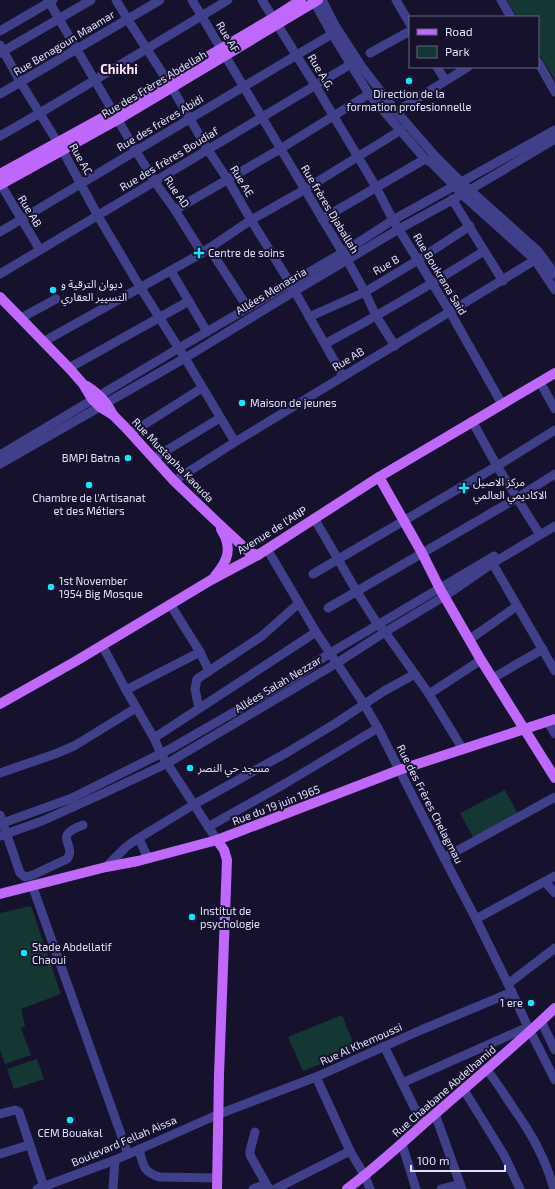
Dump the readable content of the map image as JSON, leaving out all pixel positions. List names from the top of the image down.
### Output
{
  "streets": {
    "main road": [
      "Rue des Frères Abdellah",
      "Rue Mustapha Kaouda",
      "Avenue de l'ANP",
      "Rue du 19 juin 1965",
      "Rue Chaabane Abdelhamid"
    ],
    "street": [
      "Rue AF",
      "Rue Benagoun Maamar",
      "Rue A.G.",
      "Rue des frères Abidi",
      "Rue AC",
      "Rue des frères Boudiaf",
      "Rue AE",
      "Rue AD",
      "Rue frères Djaballah",
      "Rue AB",
      "Rue B",
      "Rue Boukrana Said",
      "Allées Menasria",
      "Allées Salah Nezzar",
      "Rue des Frères Chelagmau",
      "Rue Al Khemoussi",
      "Boulevard Fellah Aissa"
    ]
  },
  "crossings": [
    ["Rue AF", "Rue des Frères Abdellah"],
    ["Rue AF", "Rue des frères Abidi"],
    ["Rue AF", "Rue frères Djaballah"],
    ["Rue Benagoun Maamar", "Rue AC"],
    ["Rue Benagoun Maamar", "Rue AE"],
    ["Rue Benagoun Maamar", "Rue AD"],
    ["Rue A.G.", "Rue des Frères Abdellah"],
    ["Rue A.G.", "Rue des frères Abidi"],
    ["Rue A.G.", "Rue des frères Boudiaf"],
    ["Rue A.G.", "Rue Boukrana Said"],
    ["Rue des Frères Abdellah", "Rue AC"],
    ["Rue des Frères Abdellah", "Rue AE"],
    ["Rue des Frères Abdellah", "Rue AD"],
    ["Rue des Frères Abdellah", "Rue AB"],
    ["Rue des frères Abidi", "Rue AC"],
    ["Rue des frères Abidi", "Rue AE"],
    ["Rue des frères Abidi", "Rue AD"],
    ["Rue des frères Abidi", "Rue frères Djaballah"],
    ["Rue des frères Abidi", "Rue AB"],
    ["Rue AC", "Rue des frères Boudiaf"],
    ["Rue AC", "Rue AB"],
    ["Rue AC", "Allées Menasria"],
    ["Rue des frères Boudiaf", "Rue AE"],
    ["Rue des frères Boudiaf", "Rue AD"],
    ["Rue des frères Boudiaf", "Rue frères Djaballah"],
    ["Rue des frères Boudiaf", "Rue AB"],
    ["Rue AE", "Rue AB"],
    ["Rue AE", "Rue B"],
    ["Rue AE", "Allées Menasria"],
    ["Rue frères Djaballah", "Rue AB"],
    ["Rue frères Djaballah", "Rue B"],
    ["Rue AB", "Rue Boukrana Said"],
    ["Rue AB", "Rue Mustapha Kaouda"],
    ["Rue B", "Rue Boukrana Said"],
    ["Rue Boukrana Said", "Avenue de l'ANP"],
    ["Allées Menasria", "Rue Mustapha Kaouda"],
    ["Rue Mustapha Kaouda", "Avenue de l'ANP"],
    ["Avenue de l'ANP", "Rue des Frères Chelagmau"],
    ["Allées Salah Nezzar", "Rue des Frères Chelagmau"],
    ["Rue des Frères Chelagmau", "Rue du 19 juin 1965"],
    ["Rue des Frères Chelagmau", "Rue Al Khemoussi"],
    ["Rue des Frères Chelagmau", "Rue Chaabane Abdelhamid"],
    ["Rue Al Khemoussi", "Boulevard Fellah Aissa"]
  ],
  "districts": ["Chikhi"],
  "places": {
    "other": [
      "Direction de la formation profesionnelle",
      "ديوان الترقية و التسيير العقاري",
      "Maison de jeunes",
      "BMPJ Batna",
      "Chambre de l'Artisanat et des Métiers",
      "1st November 1954 Big Mosque",
      "مسجد حي النصر",
      "Institut de psychologie",
      "Stade Abdellatif Chaoui",
      "1 ere",
      "CEM Bouakal"
    ],
    "health": ["Centre de soins", "مركز الاصيل الاكاديمي العالمي"]
  },
  "legend": ["Road", "Park"],
  "scale_bar": "100 m"
}
